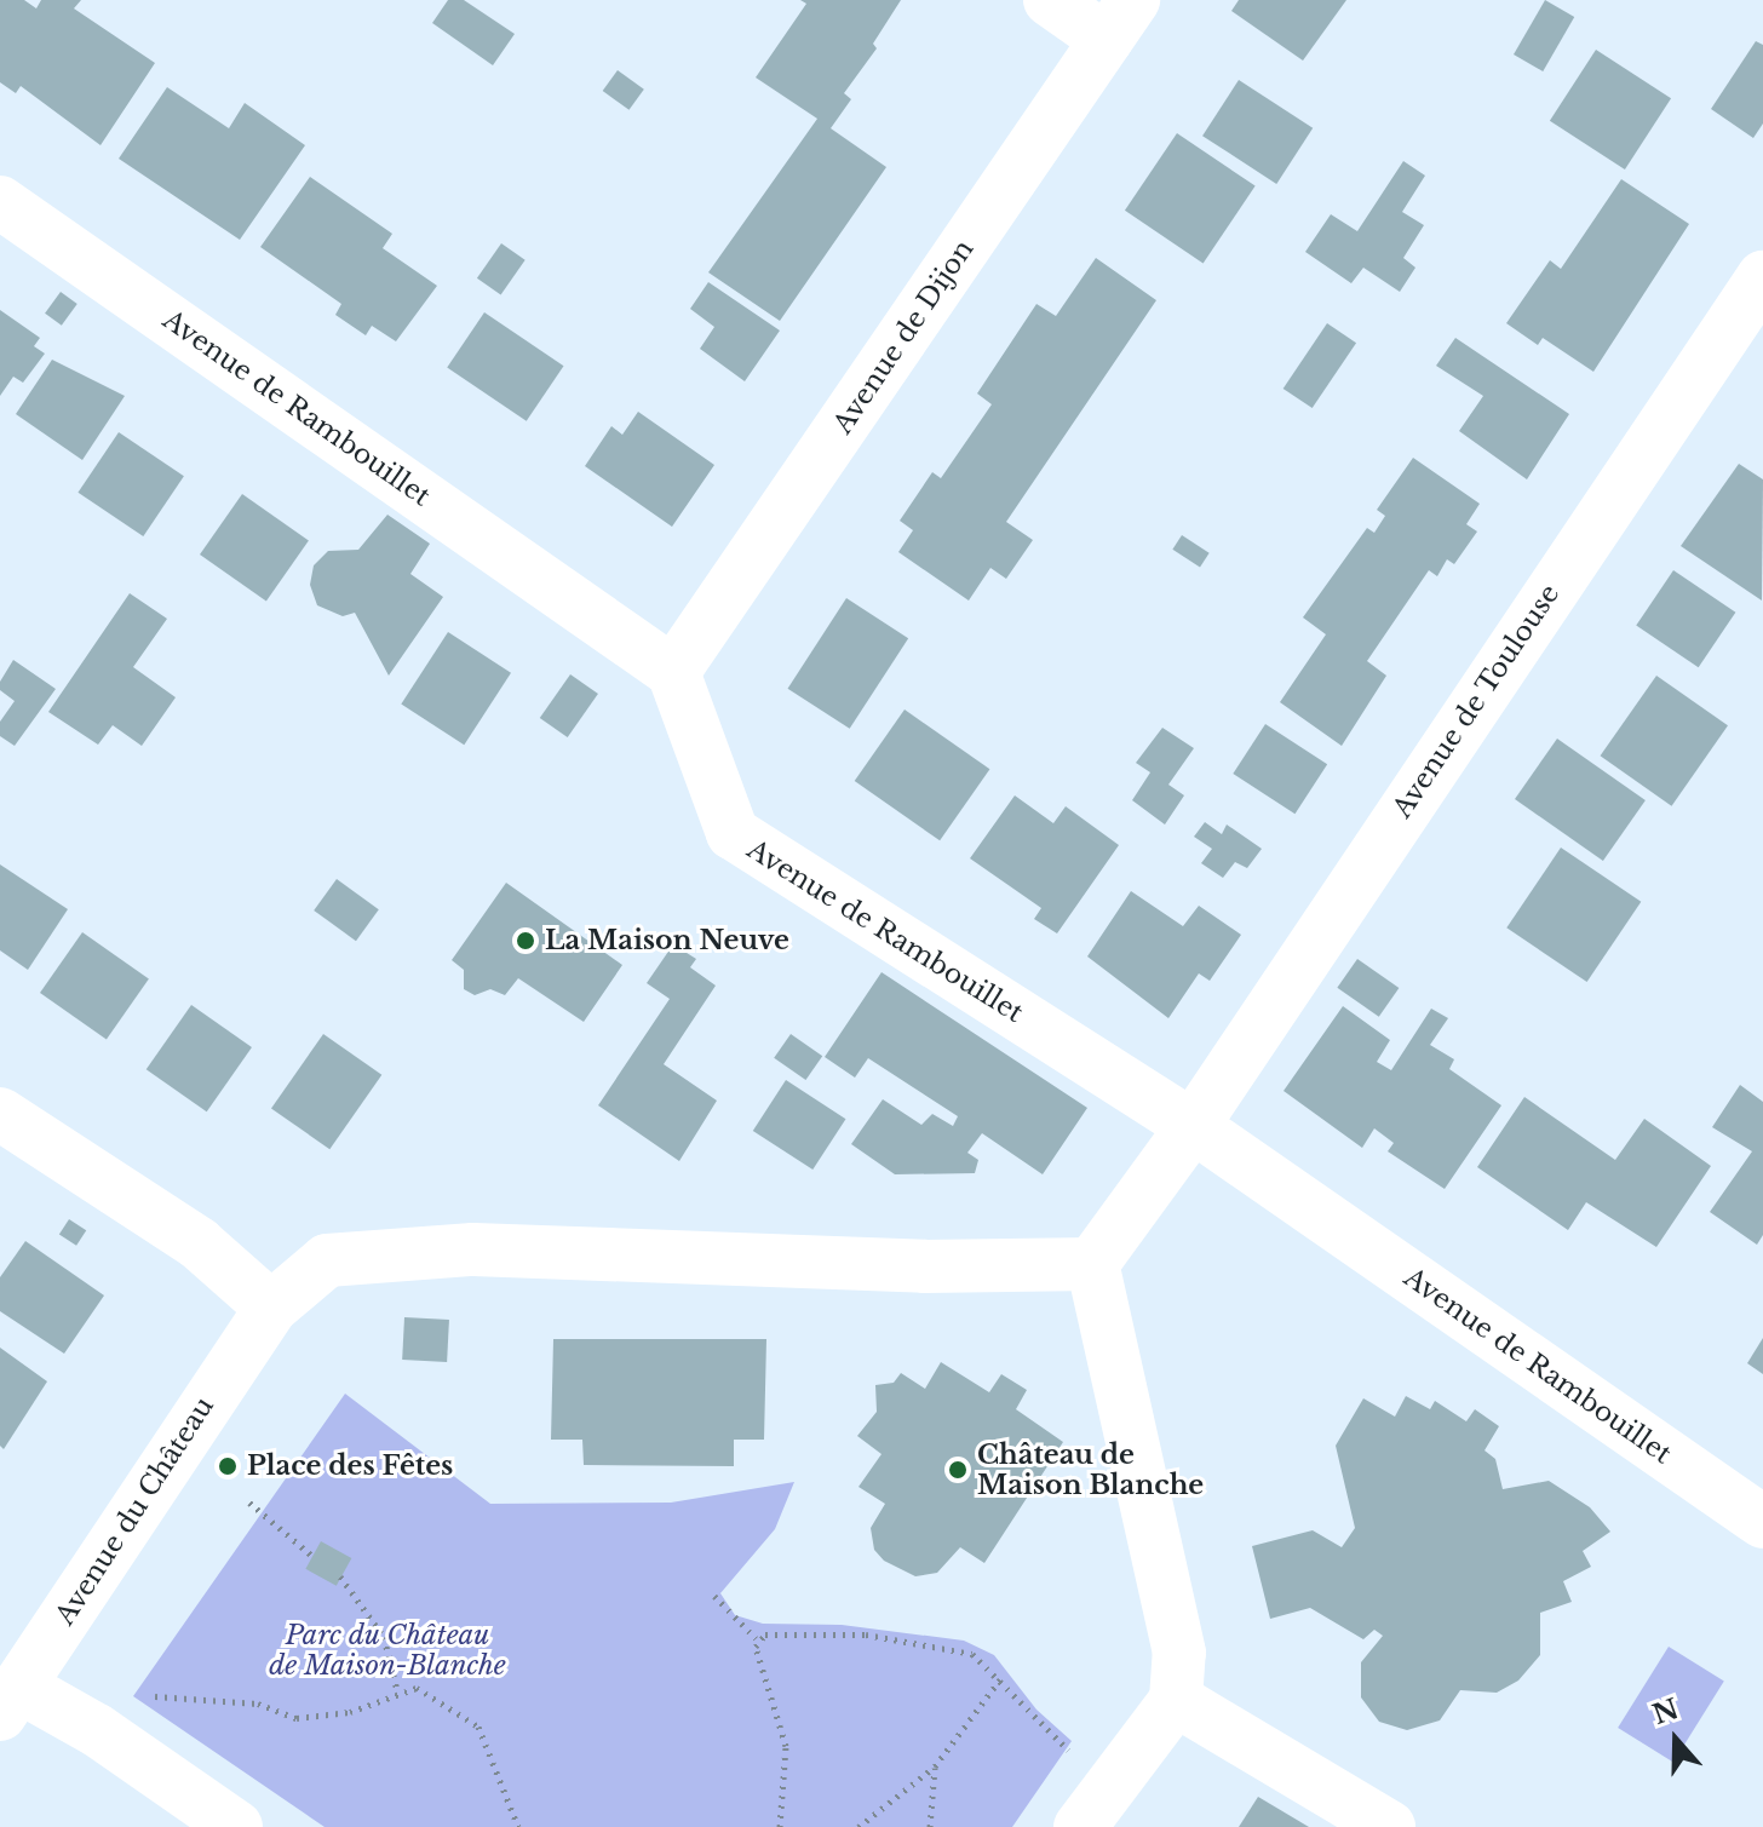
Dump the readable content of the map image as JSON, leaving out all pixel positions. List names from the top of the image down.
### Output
{
  "streets": {
    "street": [
      "Avenue de Dijon",
      "Avenue de Rambouillet",
      "Avenue de Toulouse",
      "Avenue du Château"
    ]
  },
  "crossings": [
    ["Avenue de Dijon", "Avenue de Rambouillet"],
    ["Avenue de Rambouillet", "Avenue de Toulouse"]
  ],
  "parks": ["Parc du Château de Maison-Blanche"],
  "places": ["La Maison Neuve", "Place des Fêtes", "Château de Maison Blanche"],
  "north": "top"
}
